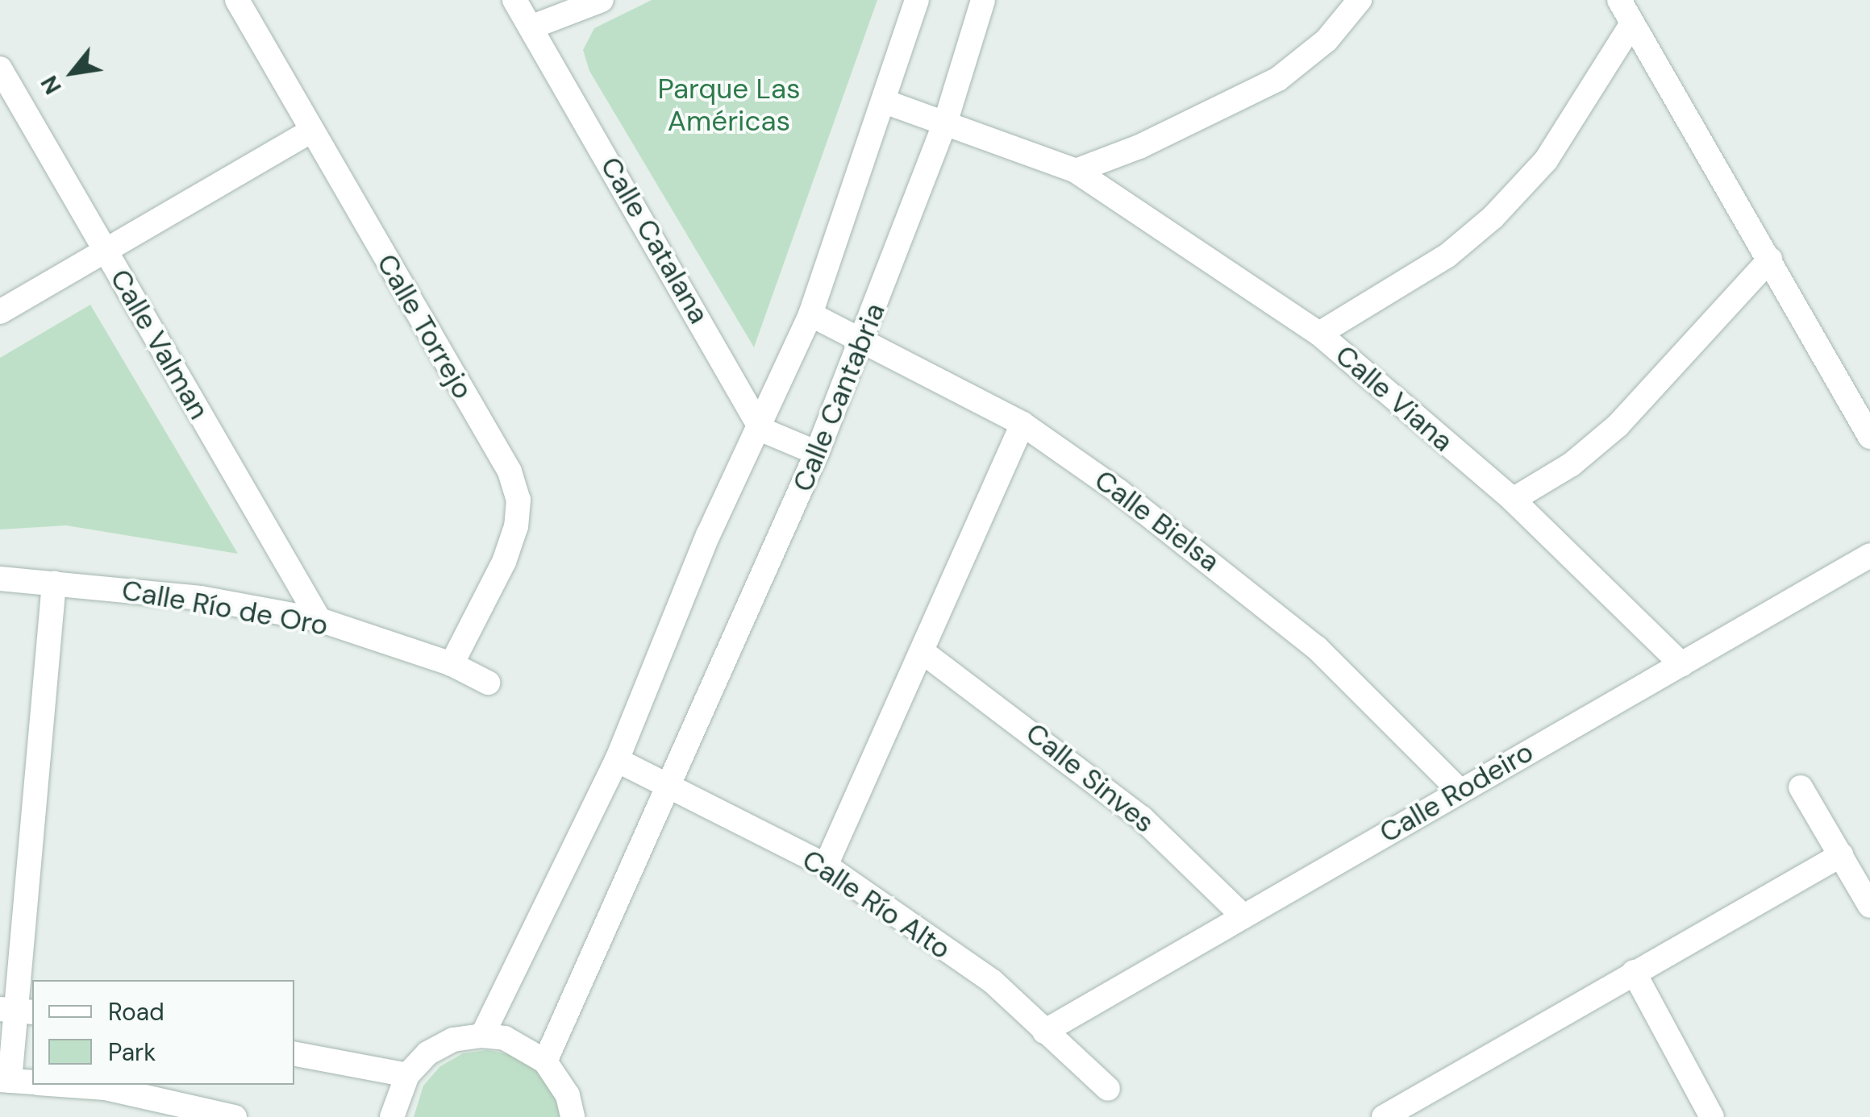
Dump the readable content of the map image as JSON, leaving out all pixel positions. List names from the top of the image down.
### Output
{
  "streets": {
    "street": [
      "Calle Catalana",
      "Calle Torrejo",
      "Calle Valman",
      "Calle Cantabria",
      "Calle Viana",
      "Calle Bielsa",
      "Calle Río de Oro",
      "Calle Sinves",
      "Calle Rodeiro",
      "Calle Río Alto"
    ]
  },
  "crossings": [
    ["Calle Catalana", "Calle Cantabria"],
    ["Calle Torrejo", "Calle Río de Oro"],
    ["Calle Valman", "Calle Río de Oro"],
    ["Calle Cantabria", "Calle Viana"],
    ["Calle Cantabria", "Calle Bielsa"],
    ["Calle Cantabria", "Calle Río Alto"],
    ["Calle Viana", "Calle Rodeiro"],
    ["Calle Bielsa", "Calle Rodeiro"],
    ["Calle Sinves", "Calle Rodeiro"],
    ["Calle Rodeiro", "Calle Río Alto"]
  ],
  "parks": ["Parque Las Américas"],
  "legend": ["Road", "Park"],
  "north": "bottom left"
}
